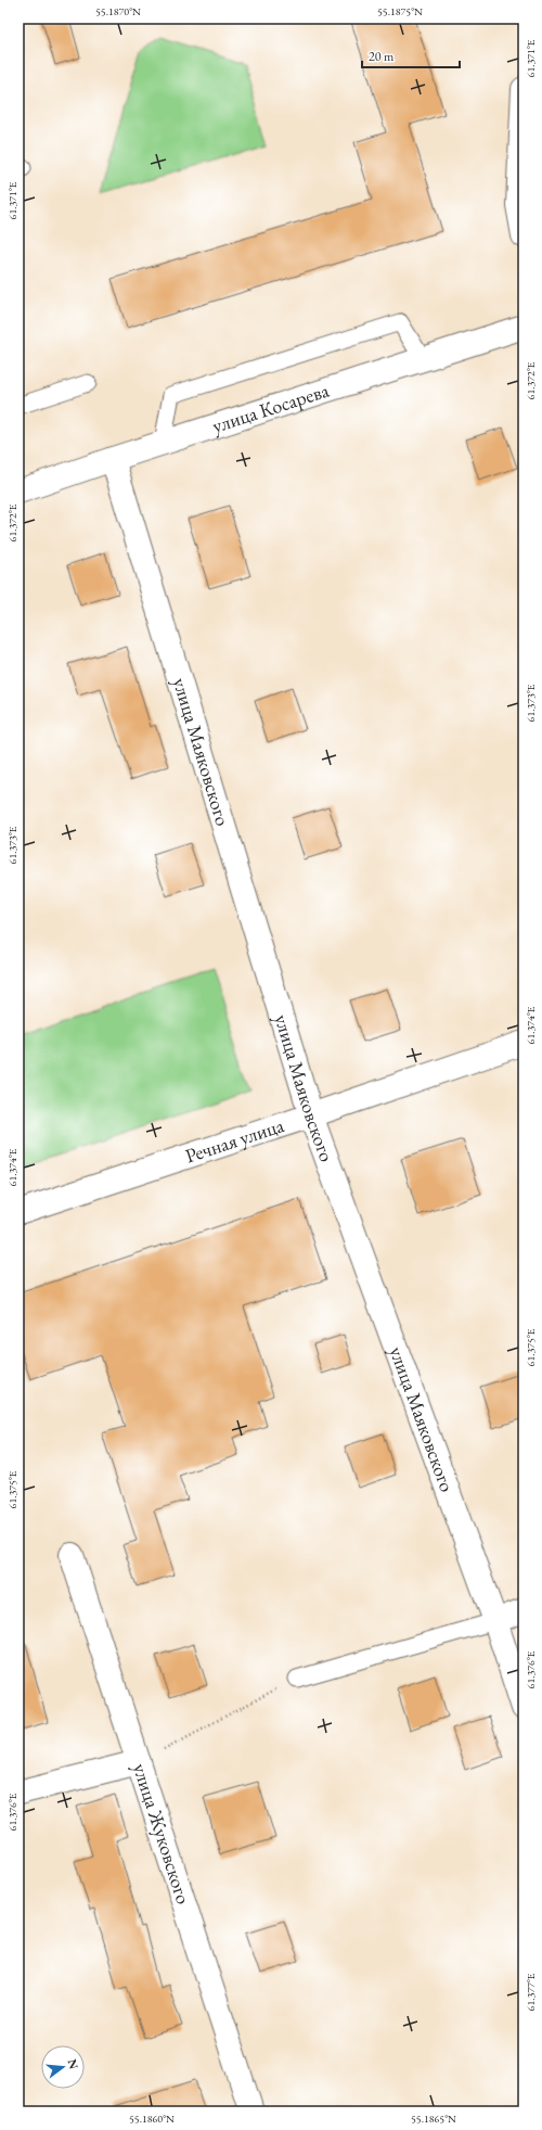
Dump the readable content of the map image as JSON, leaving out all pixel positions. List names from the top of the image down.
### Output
{
  "streets": {
    "street": [
      "улица Косарева",
      "улица Маяковского",
      "Речная улица",
      "улица Жуковского"
    ]
  },
  "crossings": [
    ["улица Косарева", "улица Маяковского"],
    ["улица Маяковского", "Речная улица"]
  ],
  "scale_bar": "20 m",
  "north": "right",
  "coordinates": [
    "55.1870°N",
    "55.1875°N",
    "61.371°E",
    "61.372°E",
    "61.373°E",
    "61.374°E",
    "61.375°E",
    "61.376°E",
    "61.377°E",
    "55.1860°N",
    "55.1865°N"
  ]
}
